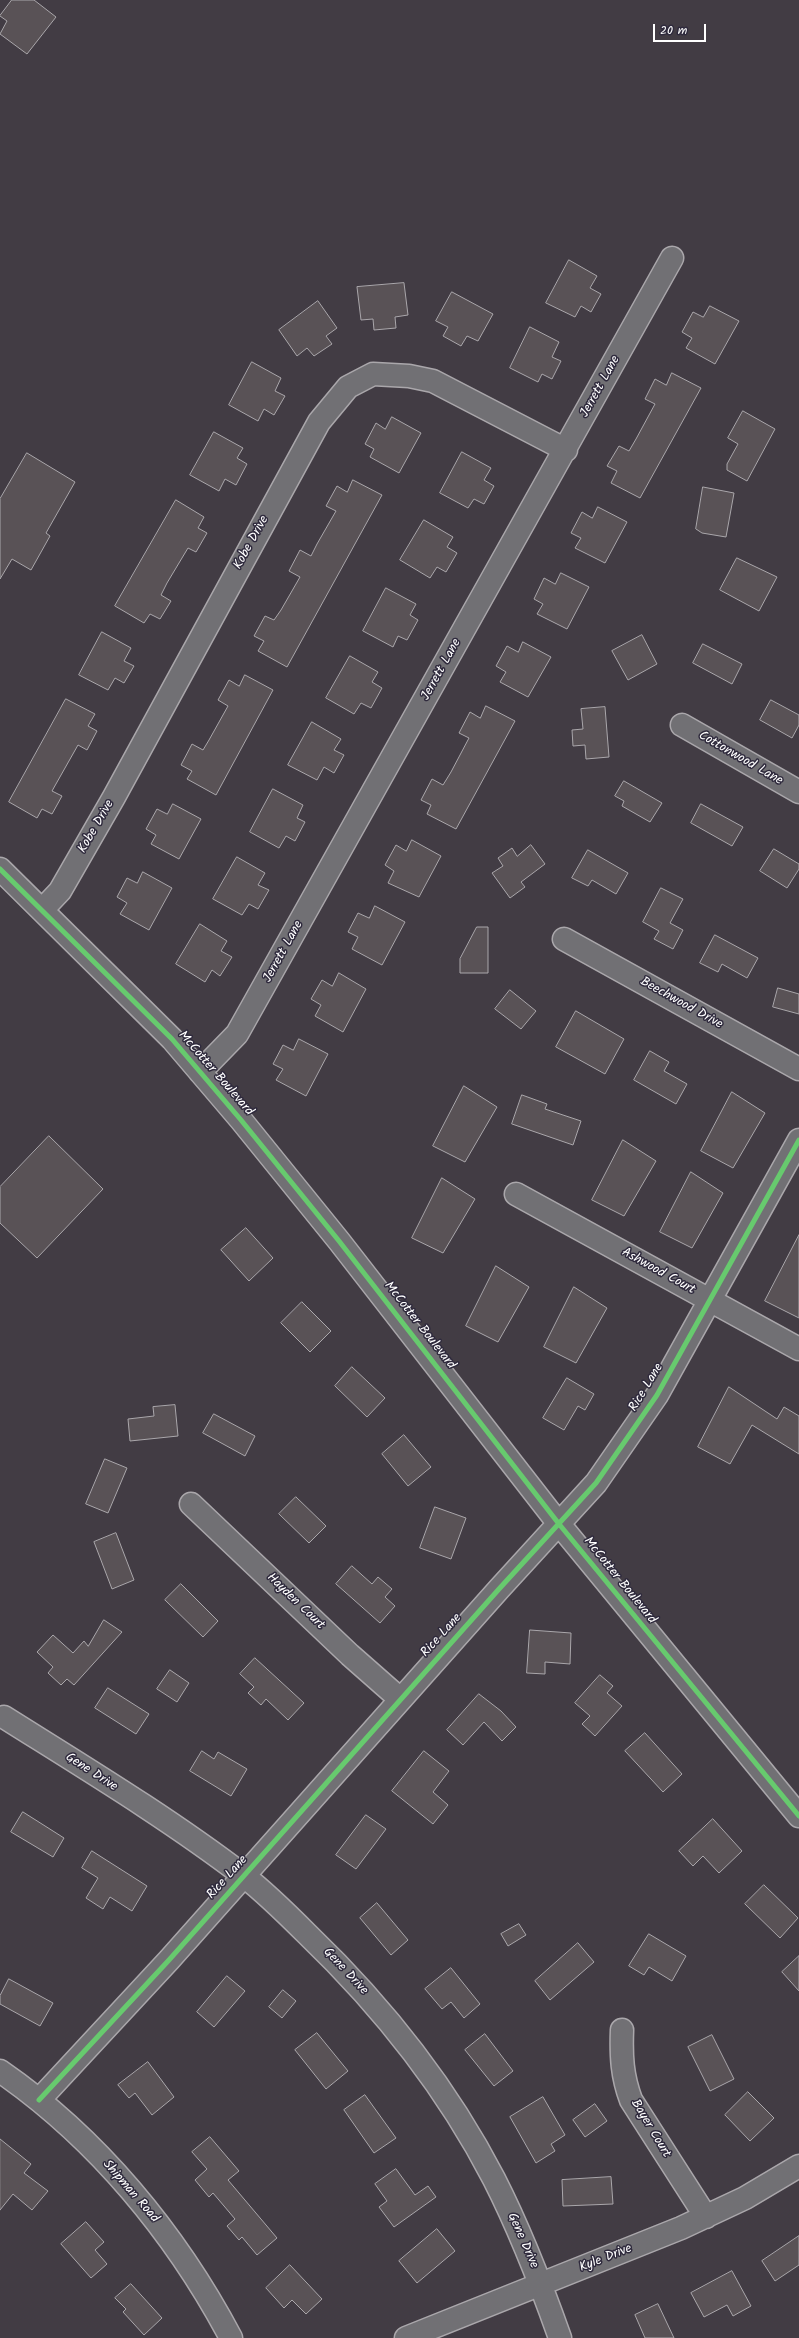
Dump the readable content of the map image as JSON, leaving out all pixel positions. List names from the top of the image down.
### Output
{
  "streets": {
    "street": [
      "Jerrett Lane",
      "Kobe Drive",
      "Cottonwood Lane",
      "Beechwood Drive",
      "McCotter Boulevard",
      "Ashwood Court",
      "Rice Lane",
      "Hayden Court",
      "Gene Drive",
      "Bayer Court",
      "Shipman Road",
      "Kyle Drive"
    ]
  },
  "crossings": [
    ["Jerrett Lane", "Kobe Drive"],
    ["Jerrett Lane", "McCotter Boulevard"],
    ["Kobe Drive", "McCotter Boulevard"],
    ["McCotter Boulevard", "Rice Lane"],
    ["Ashwood Court", "Rice Lane"],
    ["Rice Lane", "Hayden Court"],
    ["Rice Lane", "Gene Drive"],
    ["Rice Lane", "Shipman Road"],
    ["Gene Drive", "Kyle Drive"],
    ["Bayer Court", "Kyle Drive"]
  ],
  "scale_bar": "20 m"
}
